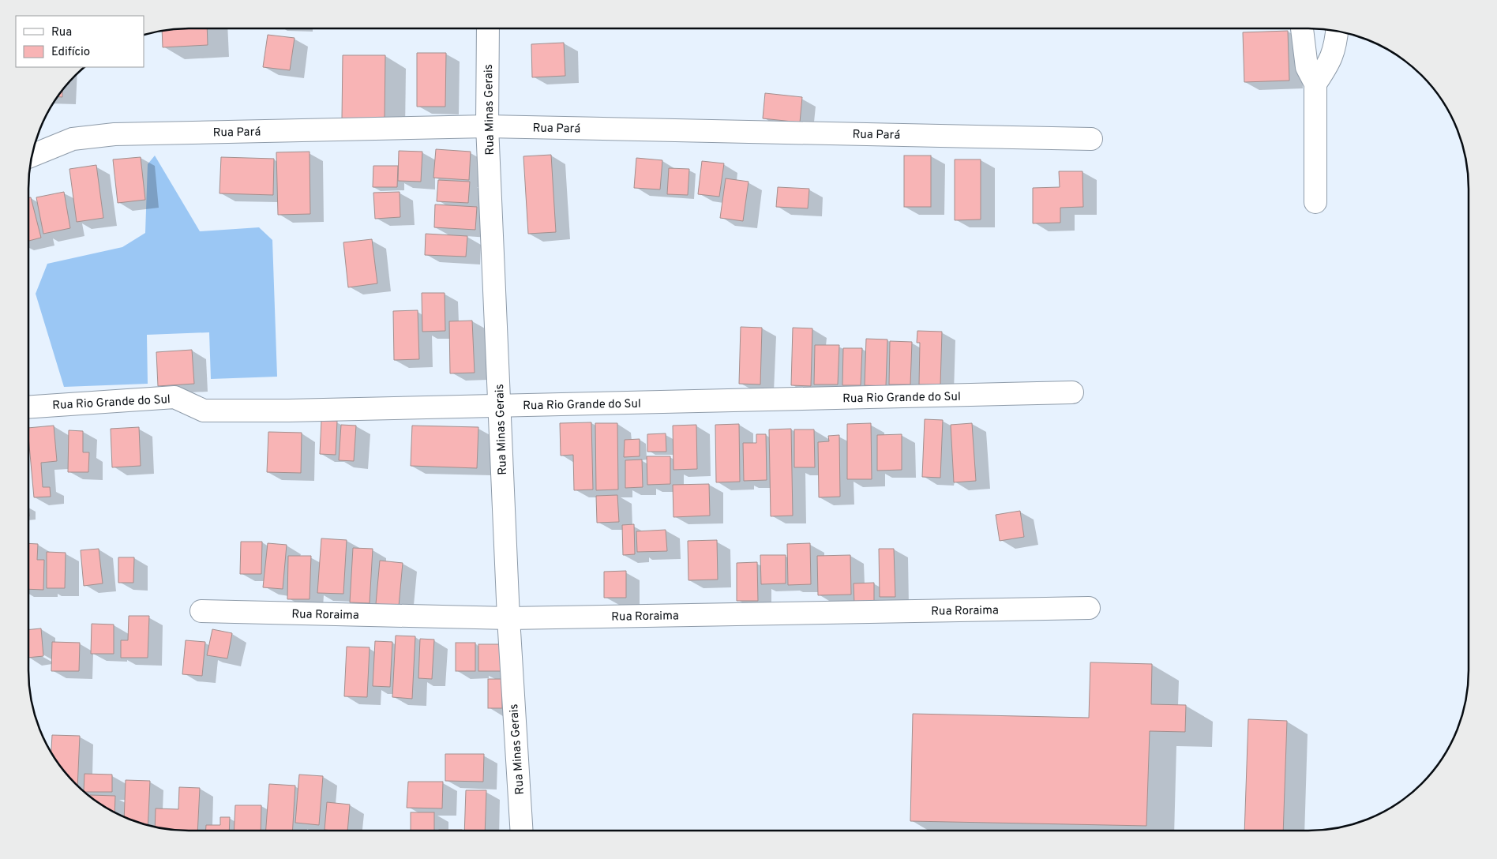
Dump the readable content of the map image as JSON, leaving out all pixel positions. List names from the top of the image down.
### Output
{
  "streets": {
    "street": [
      "Rua Minas Gerais",
      "Rua Pará",
      "Rua Rio Grande do Sul",
      "Rua Roraima"
    ]
  },
  "crossings": [
    ["Rua Minas Gerais", "Rua Pará"],
    ["Rua Minas Gerais", "Rua Rio Grande do Sul"],
    ["Rua Minas Gerais", "Rua Roraima"]
  ],
  "legend": ["Rua", "Edifício"]
}
